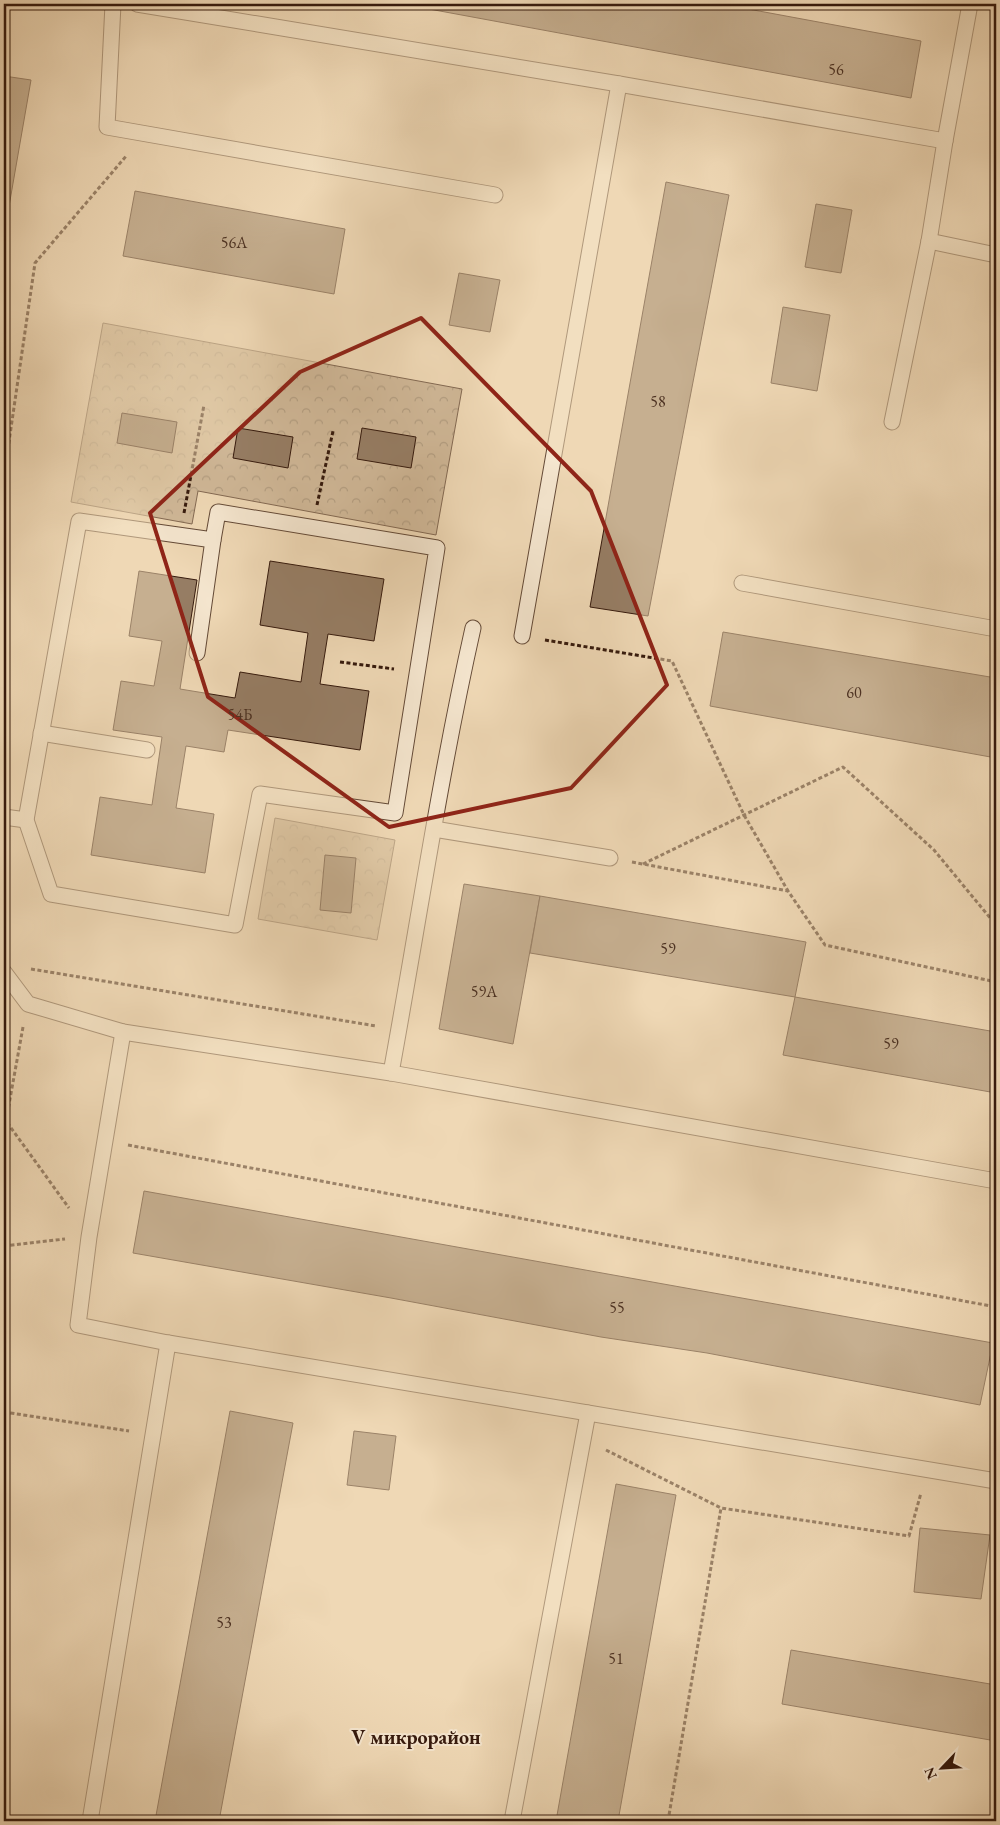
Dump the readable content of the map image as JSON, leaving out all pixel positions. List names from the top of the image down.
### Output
{
  "districts": ["V микрорайон"],
  "house_numbers": [
    "56",
    "56А",
    "58",
    "60",
    "54Б",
    "59",
    "59А",
    "59",
    "55",
    "53",
    "51"
  ],
  "north": "bottom left"
}
